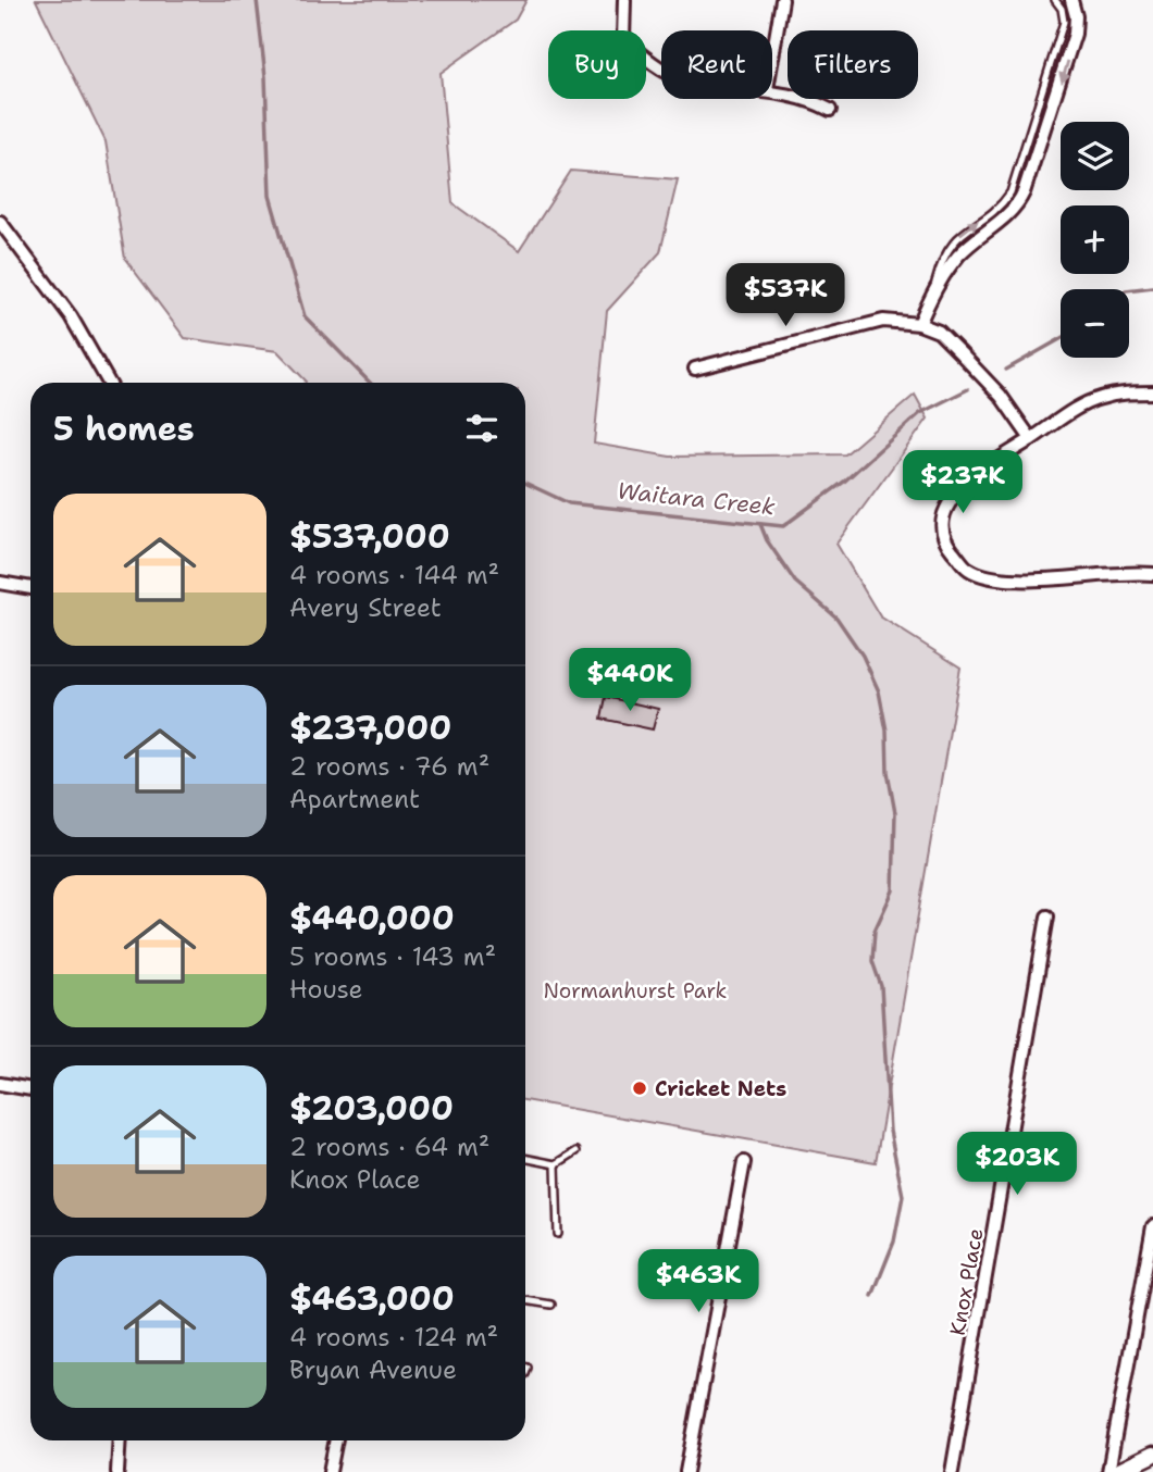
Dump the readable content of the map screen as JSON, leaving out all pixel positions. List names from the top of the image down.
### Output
{
  "streets": {
    "street": ["Knox Place"]
  },
  "water": ["Waitara Creek"],
  "parks": ["Normanhurst Park"],
  "places": ["Cricket Nets"],
  "page": {
    "chip": ["Buy", "Rent", "Filters"],
    "map_buttons": ["+", "−"],
    "price": [
      "$537K",
      "$237K",
      "$440K",
      "$203K",
      "$463K"
    ],
    "heading": "5 homes",
    "list": [
      {
        "name": "$537,000",
        "note": "4 rooms · 144 m² · Avery Street"
      },
      {
        "name": "$237,000",
        "note": "2 rooms · 76 m² · Apartment"
      },
      {
        "name": "$440,000",
        "note": "5 rooms · 143 m² · House"
      },
      {
        "name": "$203,000",
        "note": "2 rooms · 64 m² · Knox Place"
      },
      {
        "name": "$463,000",
        "note": "4 rooms · 124 m² · Bryan Avenue"
      }
    ]
  }
}
